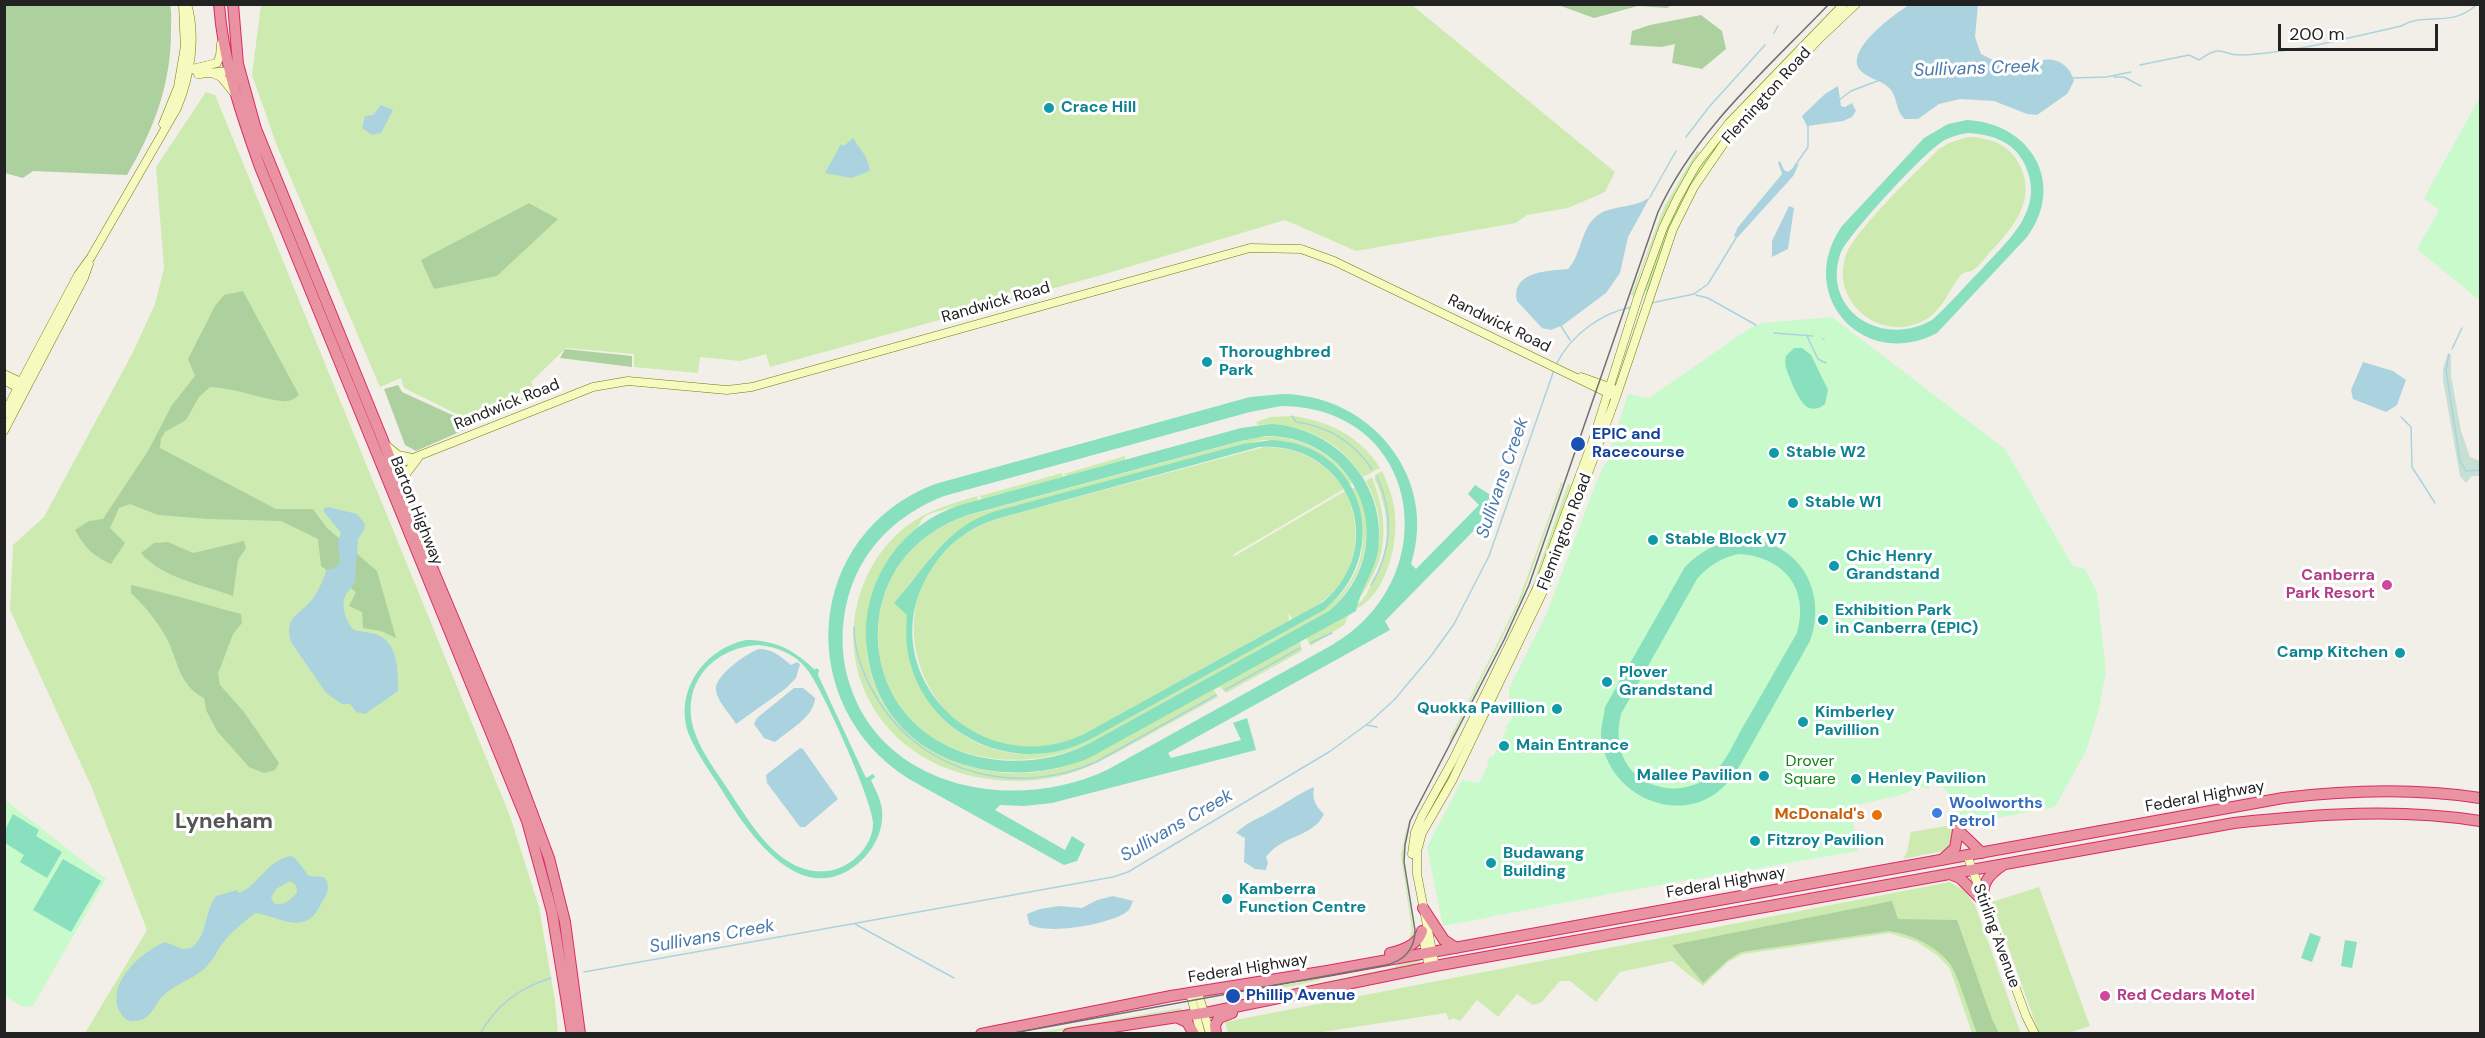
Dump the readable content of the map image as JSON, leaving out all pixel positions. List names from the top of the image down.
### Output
{
  "streets": {
    "highway": ["Barton Highway", "Federal Highway"],
    "main road": ["Flemington Road", "Randwick Road", "Stirling Avenue"]
  },
  "crossings": [
    ["Flemington Road", "Randwick Road"],
    ["Flemington Road", "Federal Highway"],
    ["Randwick Road", "Barton Highway"],
    ["Federal Highway", "Stirling Avenue"]
  ],
  "districts": ["Lyneham"],
  "water": ["Sullivans Creek"],
  "parks": ["Drover Square"],
  "places": [
    "Crace Hill",
    "Thoroughbred Park",
    "EPIC and Racecourse",
    "Stable W2",
    "Stable W1",
    "Stable Block V7",
    "Chic Henry Grandstand",
    "Canberra Park Resort",
    "Exhibition Park in Canberra (EPIC)",
    "Camp Kitchen",
    "Plover Grandstand",
    "Quokka Pavillion",
    "Kimberley Pavillion",
    "Main Entrance",
    "Mallee Pavilion",
    "Henley Pavilion",
    "Woolworths Petrol",
    "McDonald's",
    "Fitzroy Pavilion",
    "Budawang Building",
    "Kamberra Function Centre",
    "Phillip Avenue",
    "Red Cedars Motel"
  ],
  "scale_bar": "200 m"
}
